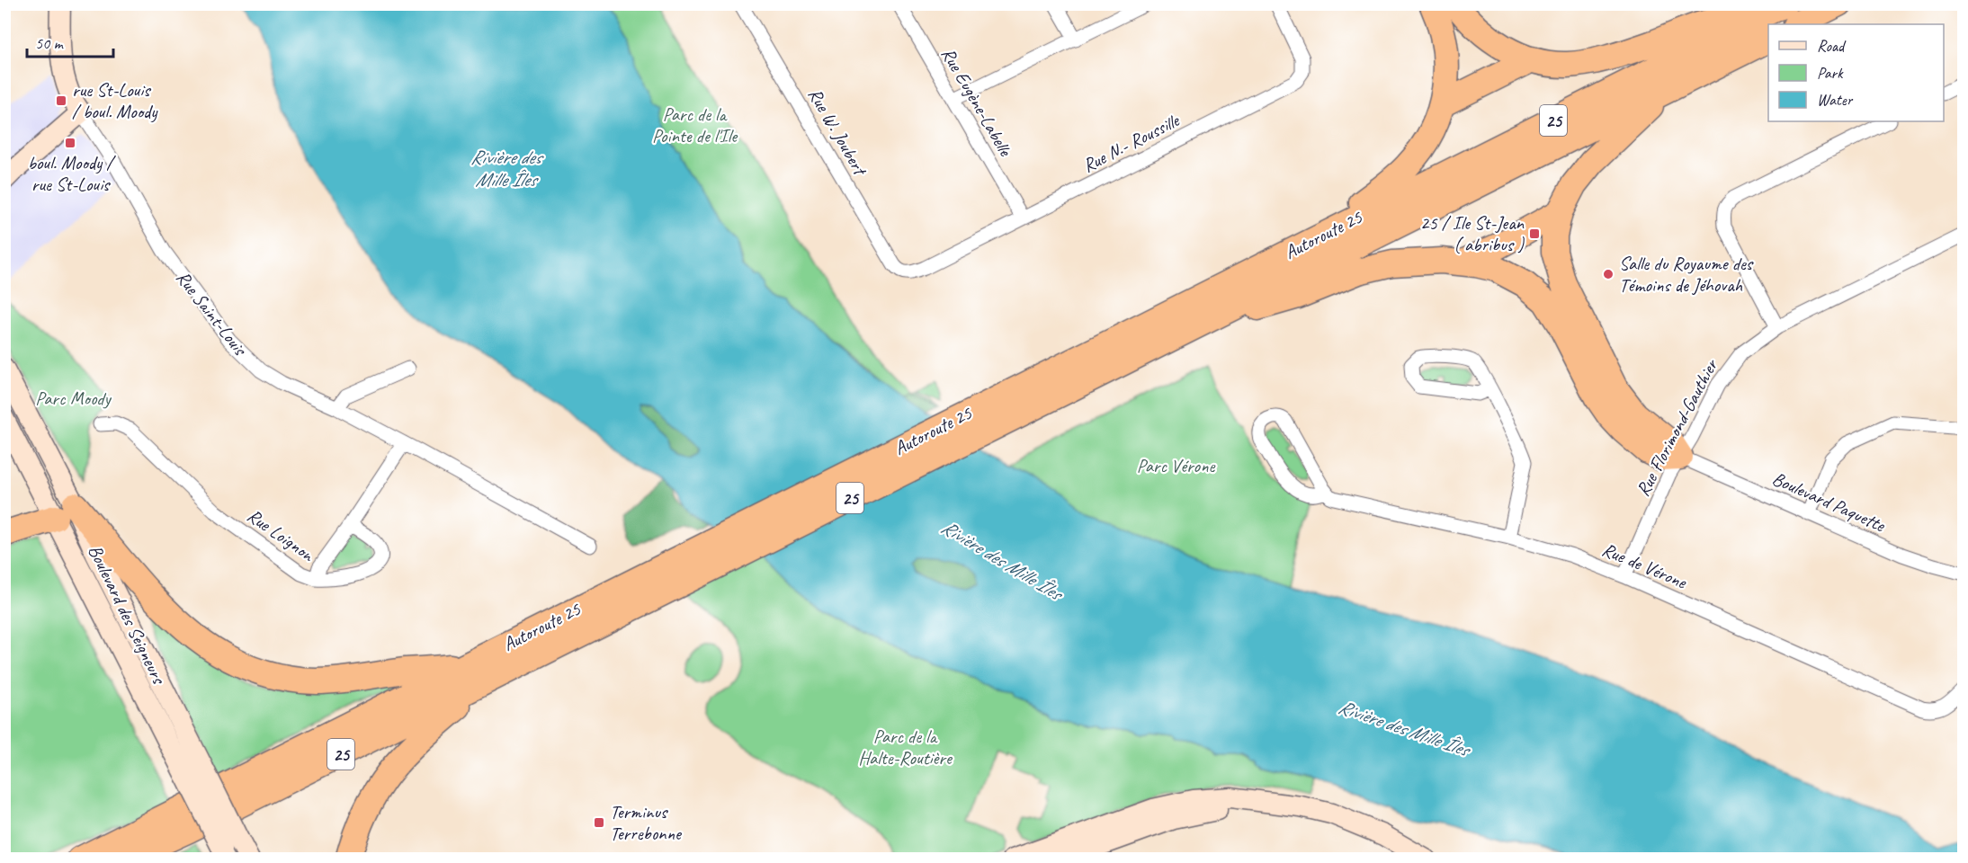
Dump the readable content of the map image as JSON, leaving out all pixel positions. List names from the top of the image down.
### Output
{
  "streets": {
    "highway": ["25", "Autoroute 25"],
    "main road": ["Rue Saint-Louis", "Boulevard des Seigneurs"],
    "street": [
      "Rue Eugène-Labelle",
      "Rue W. Joubert",
      "Rue N.- Roussille",
      "Rue Florimond-Gauthier",
      "Boulevard Paquette",
      "Rue Loignon",
      "Rue de Vérone"
    ]
  },
  "crossings": [
    ["Rue Eugène-Labelle", "Rue N.- Roussille"],
    ["Rue W. Joubert", "Rue N.- Roussille"],
    ["Rue Saint-Louis", "Rue Loignon"],
    ["Rue Florimond-Gauthier", "Boulevard Paquette"],
    ["Rue Florimond-Gauthier", "Rue de Vérone"]
  ],
  "water": ["Rivière des Mille Îles"],
  "parks": [
    "Parc de la Pointe de l'Ile",
    "Parc Moody",
    "Parc Vérone",
    "Parc de la Halte-Routière"
  ],
  "places": {
    "transit": [
      "rue St-Louis / boul. Moody",
      "boul. Moody / rue St-Louis",
      "25 / Ile St-Jean ( abribus )",
      "Terminus Terrebonne"
    ],
    "other": ["Salle du Royaume des Témoins de Jéhovah"]
  },
  "legend": ["Road", "Park", "Water"],
  "scale_bar": "50 m"
}
